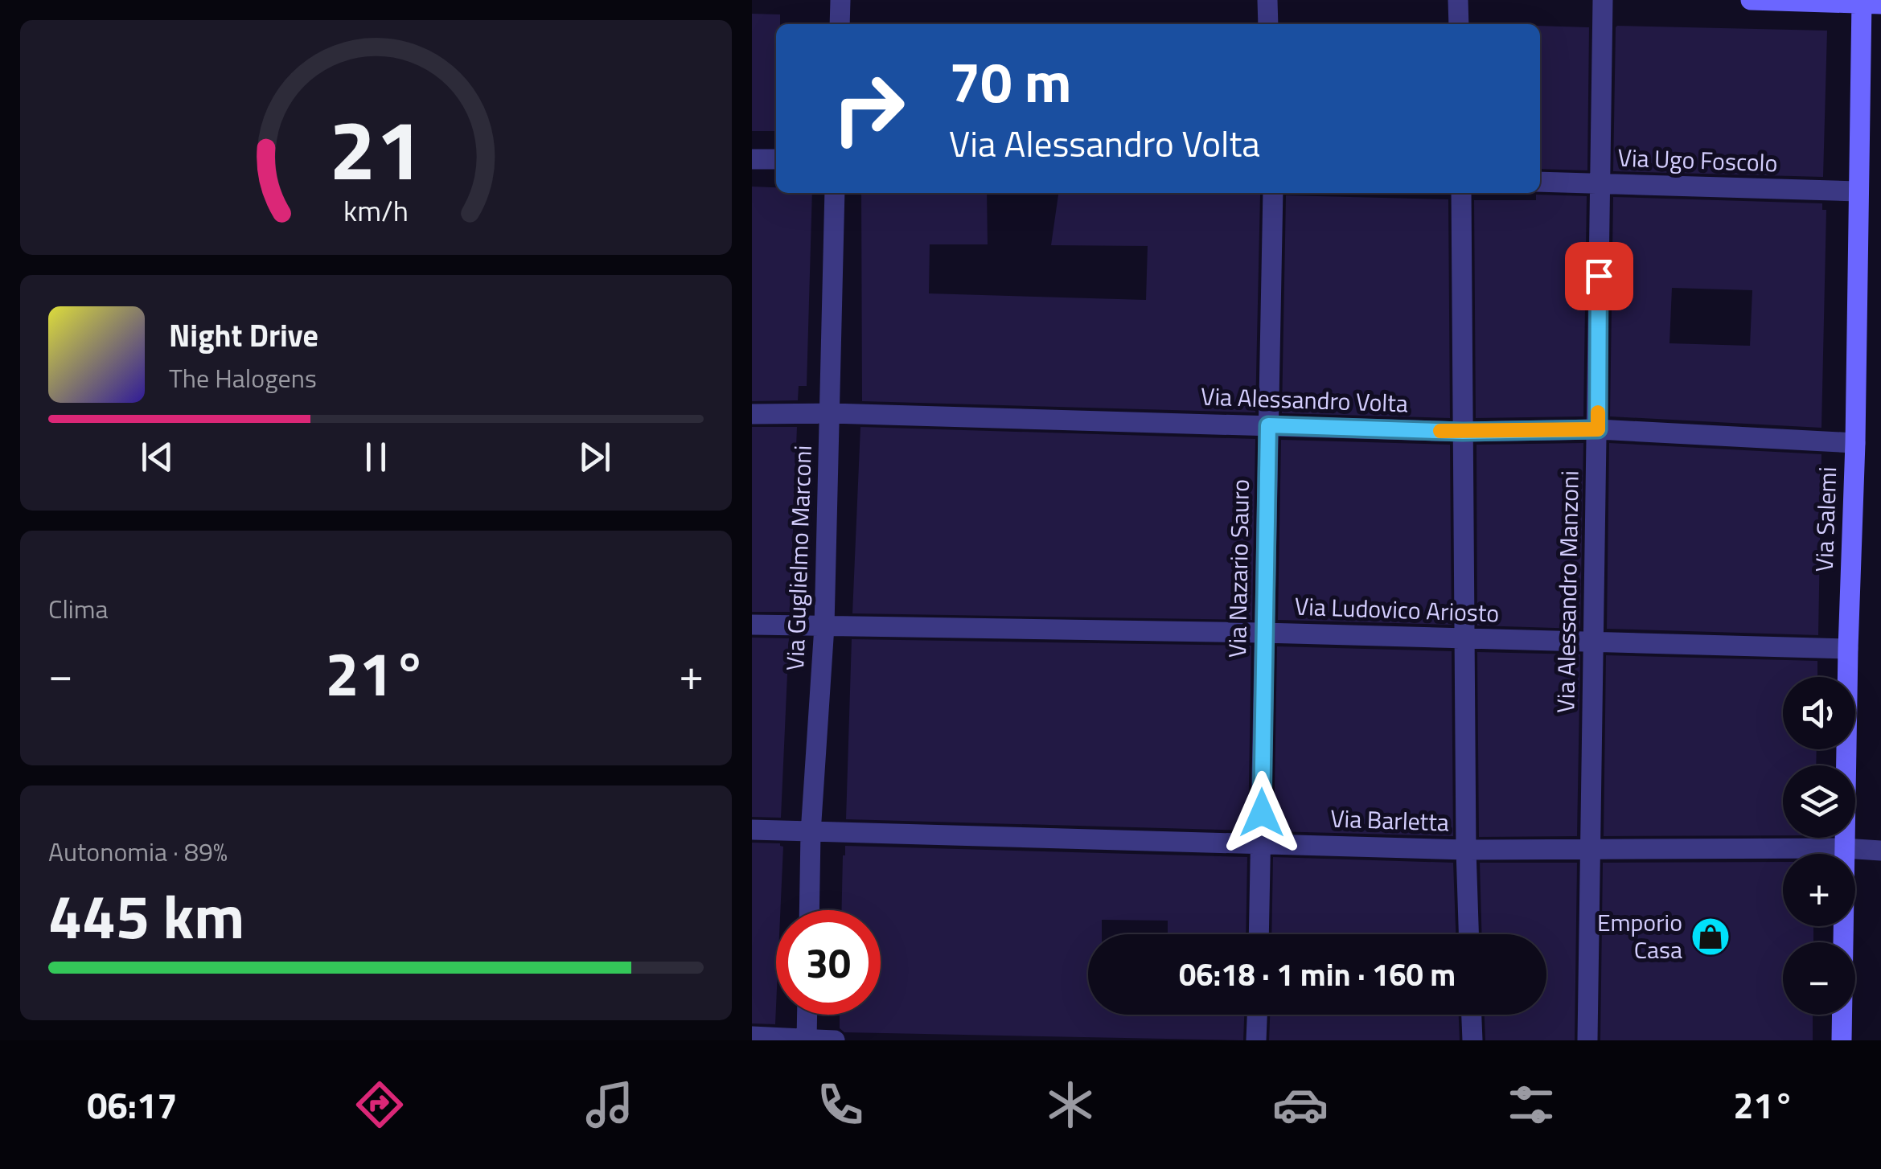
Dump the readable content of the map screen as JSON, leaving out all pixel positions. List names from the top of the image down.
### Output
{
  "streets": {
    "main road": ["Via Salemi"],
    "street": [
      "Via Ugo Foscolo",
      "Via Alessandro Volta",
      "Via Guglielmo Marconi",
      "Via Nazario Sauro",
      "Via Alessandro Manzoni",
      "Via Ludovico Ariosto",
      "Via Barletta"
    ]
  },
  "crossings": [
    ["Via Ugo Foscolo", "Via Salemi"],
    ["Via Ugo Foscolo", "Via Alessandro Manzoni"],
    ["Via Alessandro Volta", "Via Salemi"],
    ["Via Alessandro Volta", "Via Guglielmo Marconi"],
    ["Via Alessandro Volta", "Via Nazario Sauro"],
    ["Via Alessandro Volta", "Via Alessandro Manzoni"],
    ["Via Salemi", "Via Ludovico Ariosto"],
    ["Via Salemi", "Via Barletta"],
    ["Via Guglielmo Marconi", "Via Ludovico Ariosto"],
    ["Via Guglielmo Marconi", "Via Barletta"],
    ["Via Nazario Sauro", "Via Ludovico Ariosto"],
    ["Via Nazario Sauro", "Via Barletta"],
    ["Via Alessandro Manzoni", "Via Ludovico Ariosto"],
    ["Via Alessandro Manzoni", "Via Barletta"]
  ],
  "places": {
    "shop": ["Emporio Casa"]
  },
  "page": {
    "turn": ["70 m", "Via Alessandro Volta"],
    "song": ["Night Drive", "The Halogens"],
    "tile": [
      "Clima",
      ["Autonomia · 89%", "445 km"]
    ],
    "heat": ["−", "21°", "+"],
    "map_buttons": ["+", "−"],
    "limit": "30",
    "trip": "06:18 · 1 min · 160 m",
    "tabs": ["06:17", "21°"],
    "gauge": ["21", "km/h"]
  }
}
